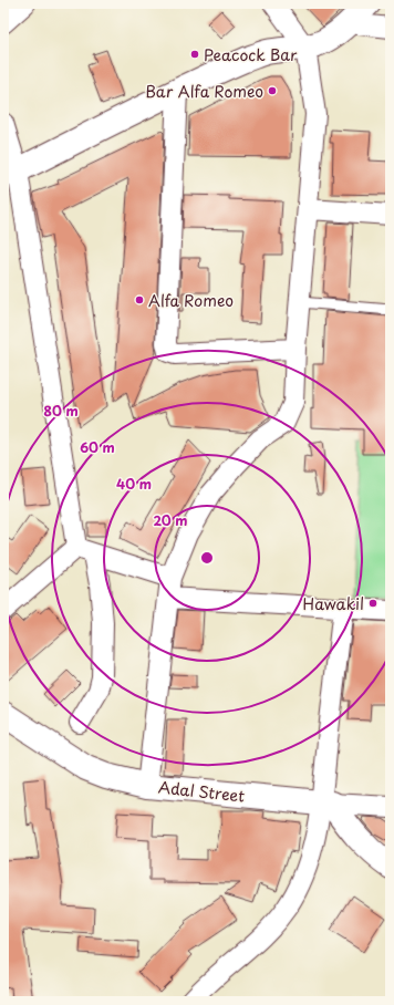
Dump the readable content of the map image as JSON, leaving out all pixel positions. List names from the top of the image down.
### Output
{
  "streets": {
    "street": ["Adal Street"]
  },
  "places": [
    "Peacock Bar",
    "Bar Alfa Romeo",
    "Alfa Romeo",
    "Hawakil"
  ],
  "rings": [
    "80 m",
    "60 m",
    "40 m",
    "20 m"
  ]
}
